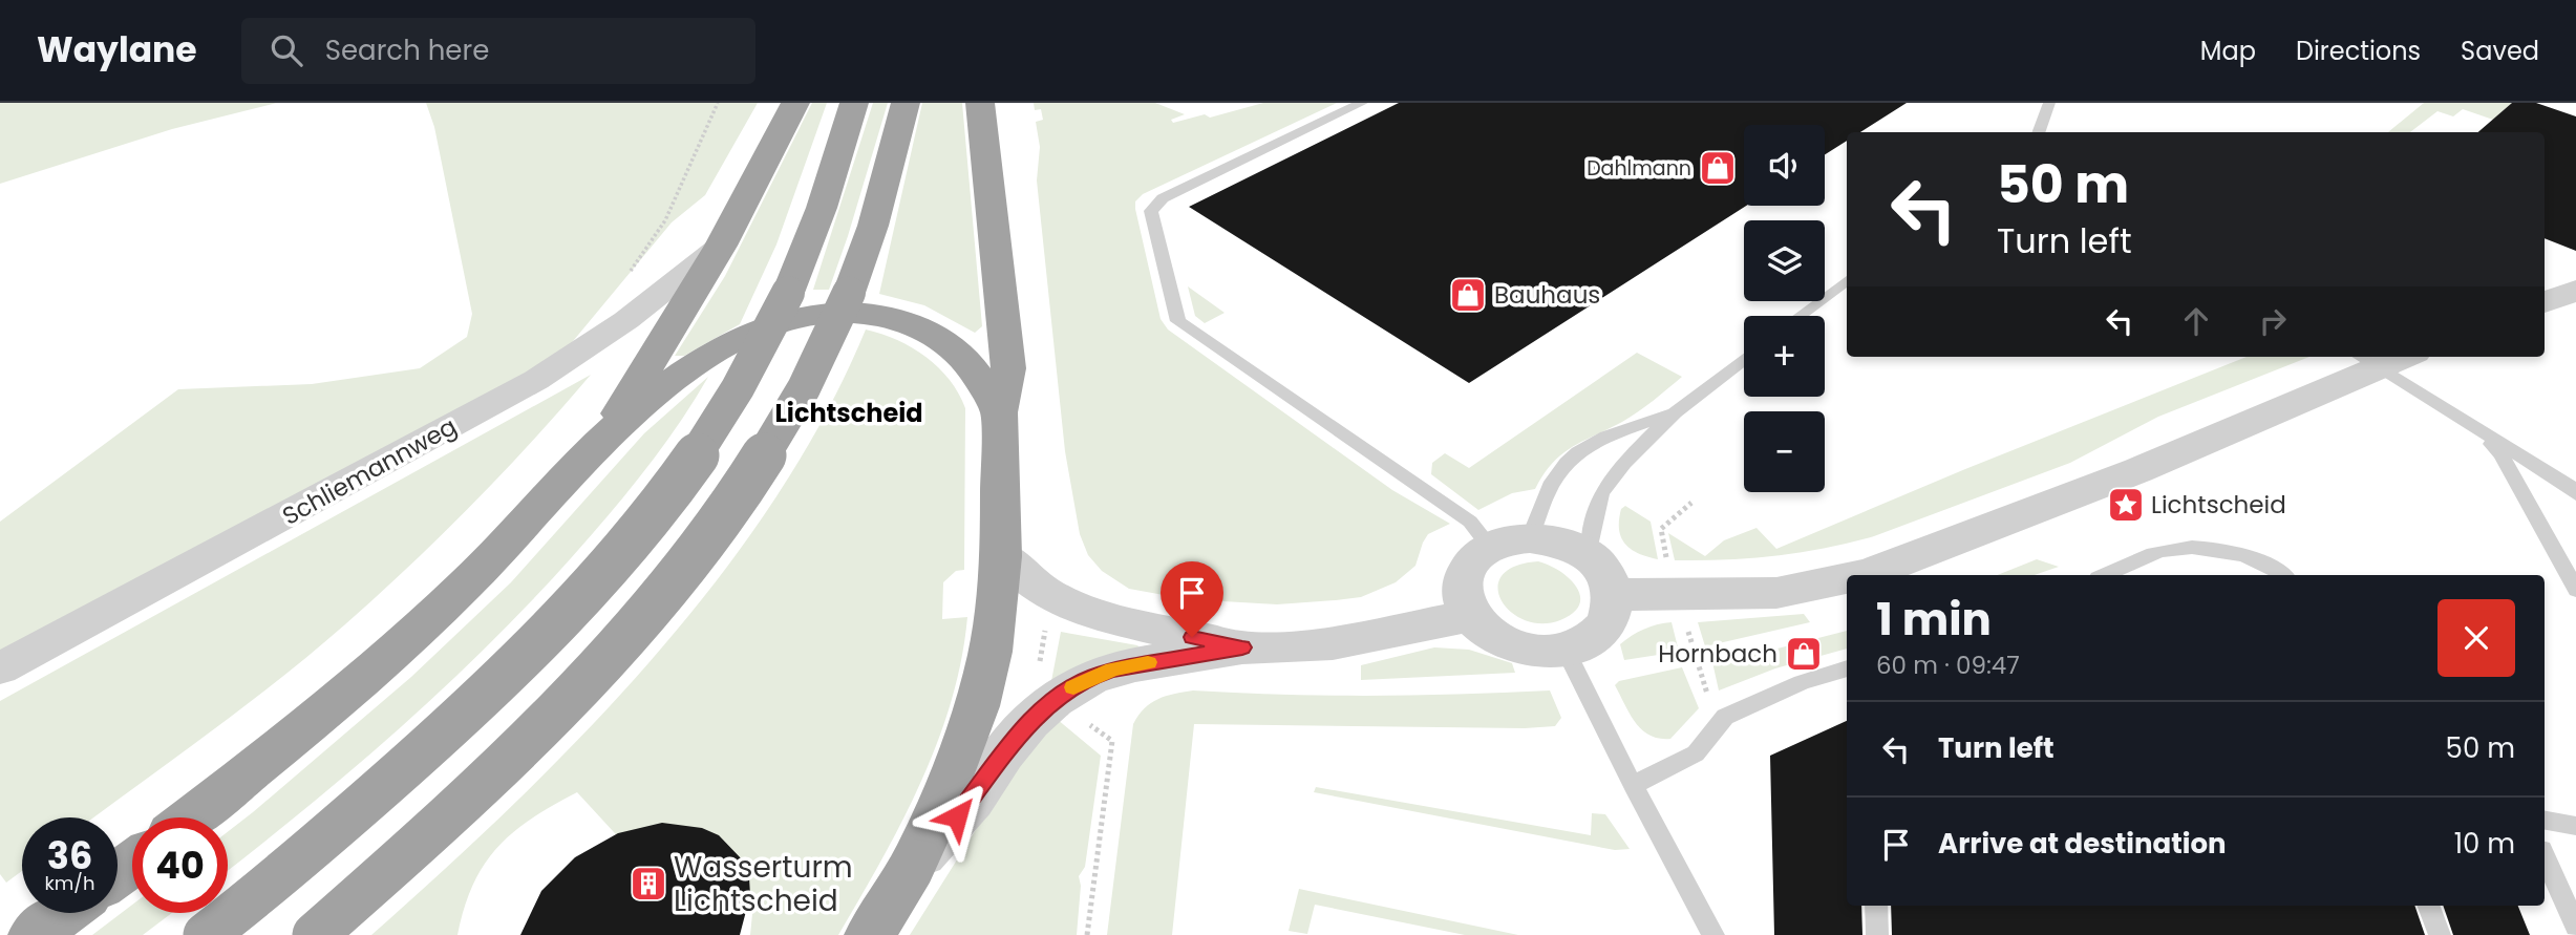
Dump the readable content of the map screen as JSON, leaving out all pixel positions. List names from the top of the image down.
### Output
{
  "streets": {
    "street": ["Schliemannweg"]
  },
  "districts": ["Lichtscheid"],
  "places": {
    "shop": ["Dahlmann", "Bauhaus", "Hornbach"],
    "place": ["Lichtscheid"],
    "building": ["Wasserturm Lichtscheid"]
  },
  "page": {
    "header": "Waylane",
    "search": "Search here",
    "nav": ["Map", "Directions", "Saved"],
    "map_buttons": ["+", "−"],
    "turn": ["50 m", "Turn left"],
    "heading": ["1 min", "60 m · 09:47"],
    "list": [
      {
        "name": "Turn left",
        "value": "50 m"
      },
      {
        "name": "Arrive at destination",
        "value": "10 m"
      }
    ],
    "speed": "36 km/h",
    "limit": "40"
  }
}
